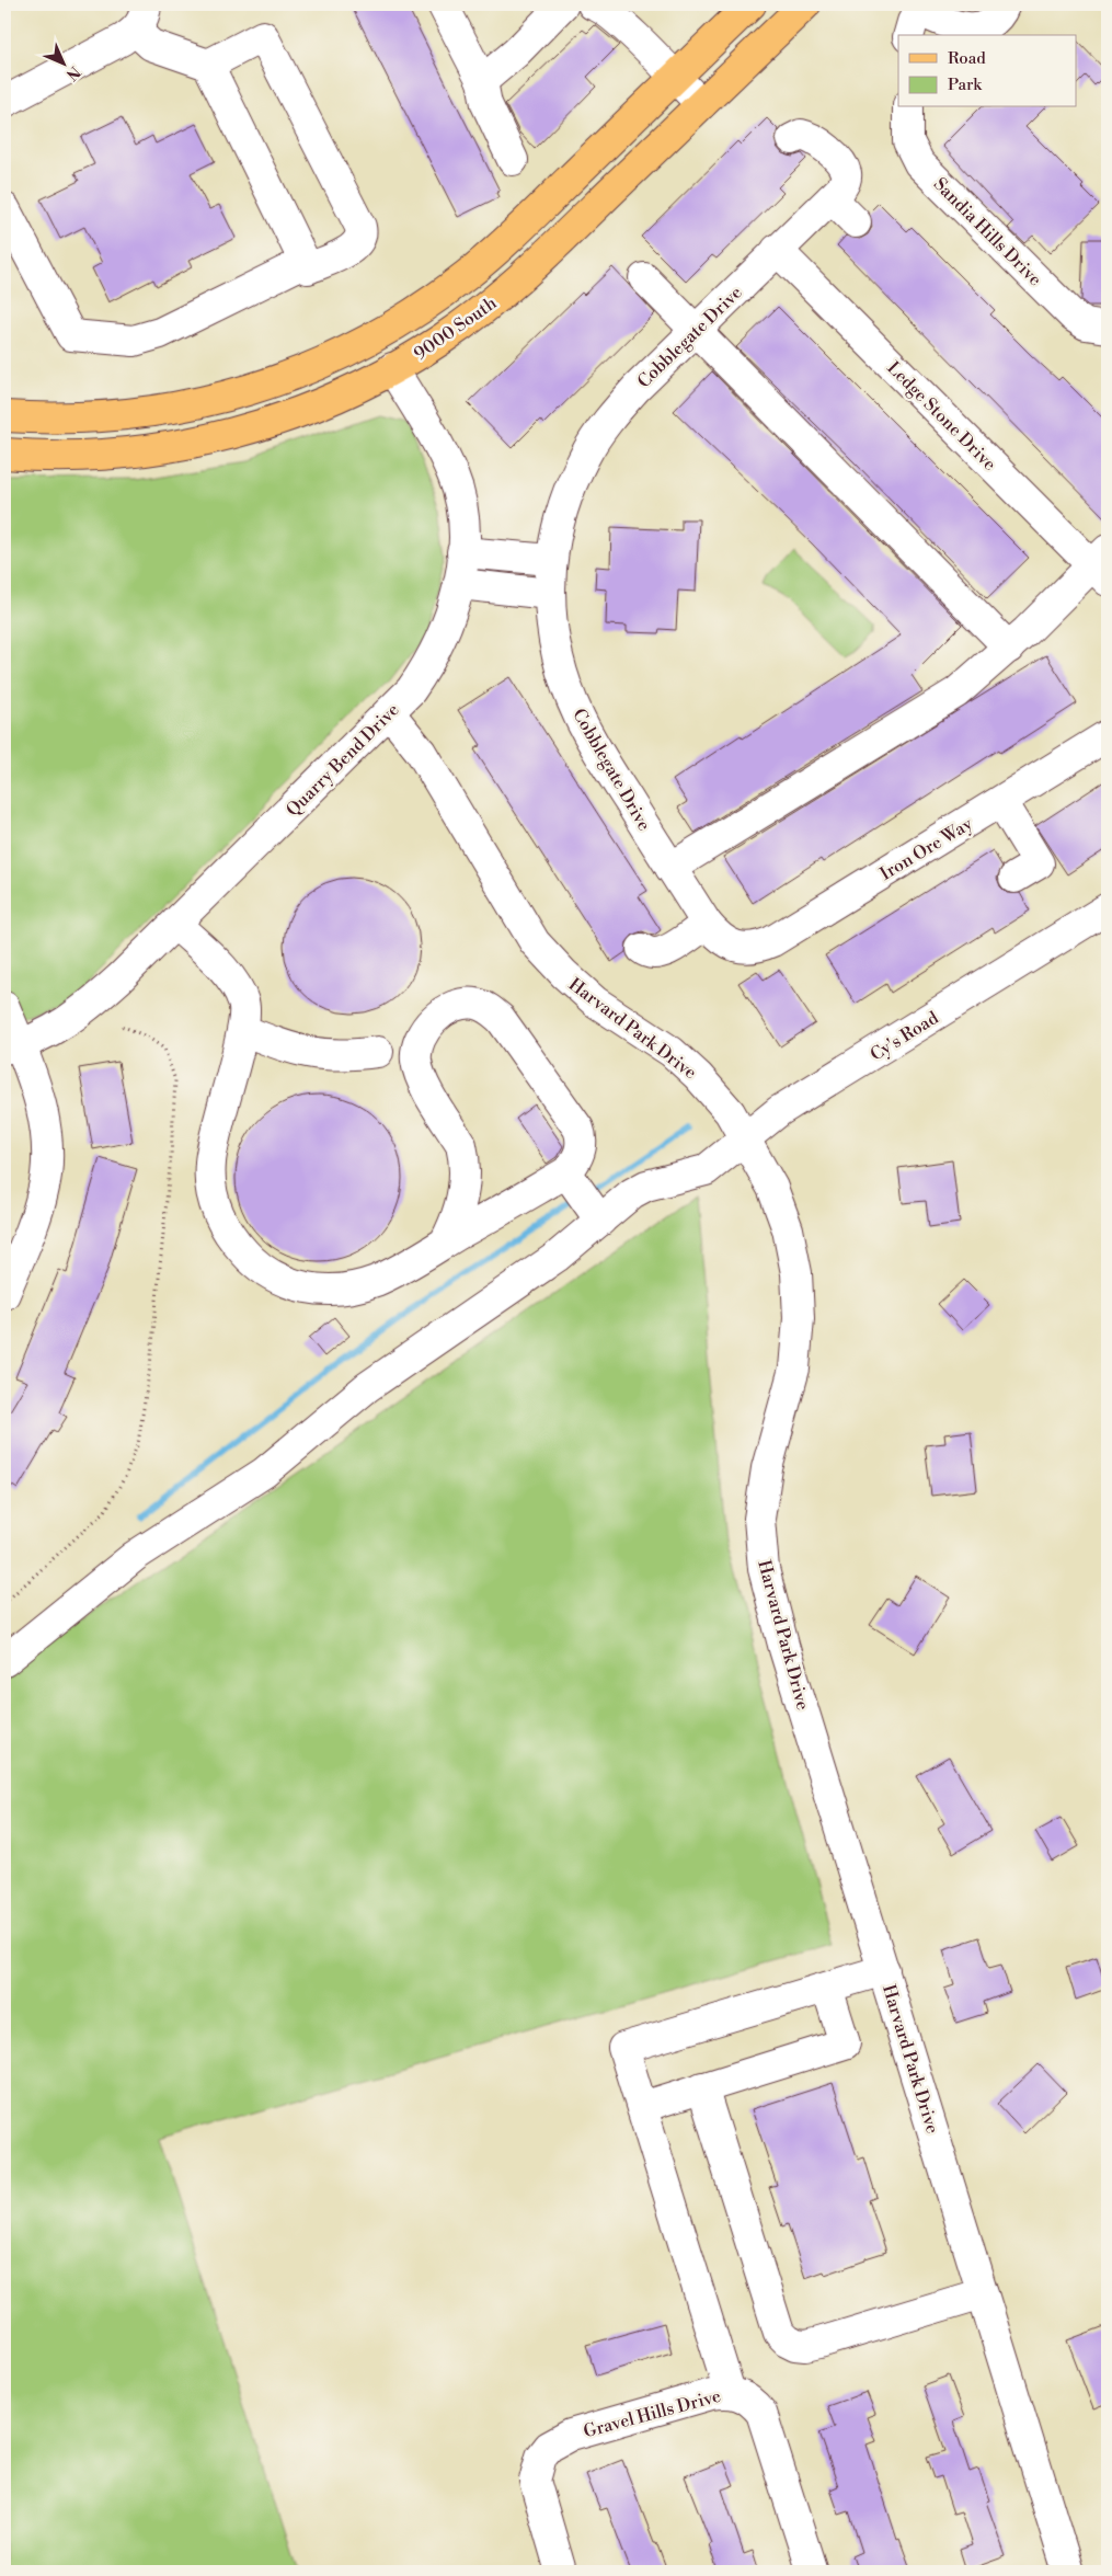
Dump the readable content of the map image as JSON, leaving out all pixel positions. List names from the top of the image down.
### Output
{
  "streets": {
    "main road": ["9000 South"],
    "street": [
      "Sandia Hills Drive",
      "Cobblegate Drive",
      "Ledge Stone Drive",
      "Quarry Bend Drive",
      "Iron Ore Way",
      "Harvard Park Drive",
      "Cy's Road",
      "Gravel Hills Drive"
    ]
  },
  "crossings": [
    ["9000 South", "Quarry Bend Drive"],
    ["Cobblegate Drive", "Ledge Stone Drive"],
    ["Cobblegate Drive", "Iron Ore Way"],
    ["Quarry Bend Drive", "Harvard Park Drive"],
    ["Harvard Park Drive", "Cy's Road"]
  ],
  "legend": ["Road", "Park"],
  "north": "bottom right"
}
